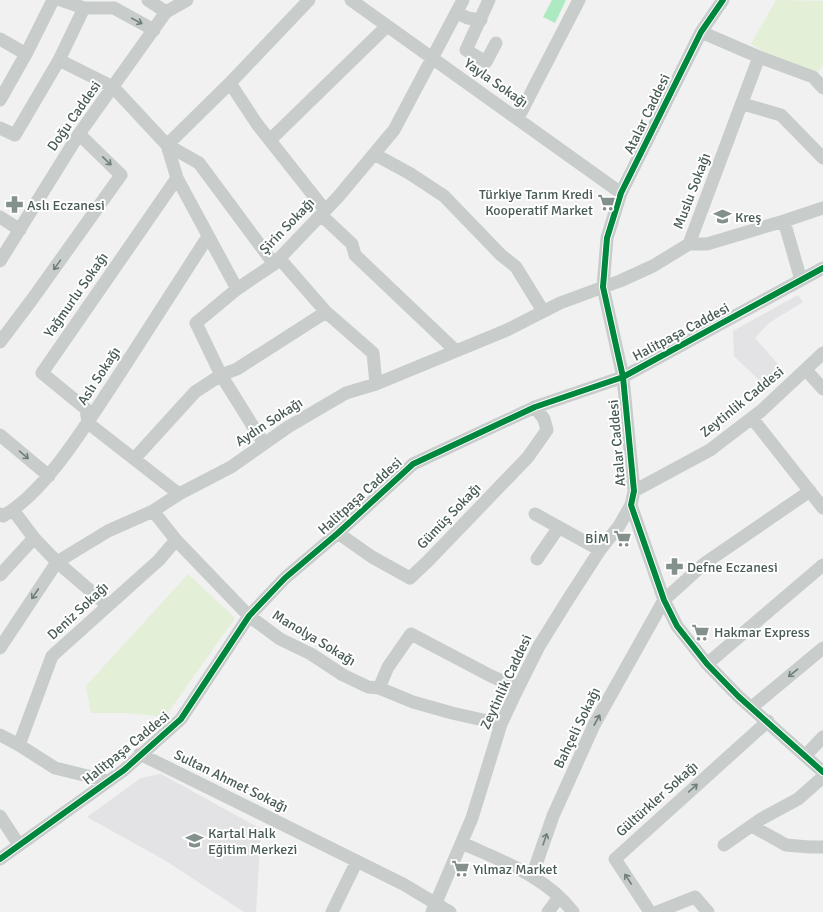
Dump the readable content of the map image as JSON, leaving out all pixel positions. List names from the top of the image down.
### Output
{
  "streets": {
    "street": [
      "Yayla Sokağı",
      "Atalar Caddesi",
      "Doğu Caddesi",
      "Muslu Sokağı",
      "Şirin Sokağı",
      "Yağmurlu Sokağı",
      "Halitpaşa Caddesi",
      "Aslı Sokağı",
      "Zeytinlik Caddesi",
      "Aydın Sokağı",
      "Gümüş Sokağı",
      "Deniz Sokağı",
      "Manolya Sokağı",
      "Bahçeli Sokağı",
      "Sultan Ahmet Sokağı",
      "Gültürkler Sokağı"
    ]
  },
  "crossings": [
    ["Yayla Sokağı", "Atalar Caddesi"],
    ["Yayla Sokağı", "Şirin Sokağı"],
    ["Atalar Caddesi", "Halitpaşa Caddesi"],
    ["Atalar Caddesi", "Zeytinlik Caddesi"],
    ["Atalar Caddesi", "Aydın Sokağı"],
    ["Atalar Caddesi", "Bahçeli Sokağı"],
    ["Atalar Caddesi", "Gültürkler Sokağı"],
    ["Muslu Sokağı", "Aydın Sokağı"],
    ["Şirin Sokağı", "Aydın Sokağı"],
    ["Yağmurlu Sokağı", "Aslı Sokağı"],
    ["Halitpaşa Caddesi", "Gümüş Sokağı"],
    ["Halitpaşa Caddesi", "Manolya Sokağı"],
    ["Halitpaşa Caddesi", "Sultan Ahmet Sokağı"],
    ["Zeytinlik Caddesi", "Manolya Sokağı"],
    ["Zeytinlik Caddesi", "Sultan Ahmet Sokağı"],
    ["Aydın Sokağı", "Manolya Sokağı"],
    ["Deniz Sokağı", "Manolya Sokağı"]
  ],
  "one_way": ["Bahçeli Sokağı"],
  "places": {
    "supermarket": [
      "Türkiye Tarım Kredi Kooperatif Market",
      "BİM",
      "Hakmar Express",
      "Yılmaz Market"
    ],
    "pharmacy": ["Aslı Eczanesi", "Defne Eczanesi"],
    "school or university": ["Kreş", "Kartal Halk Eğitim Merkezi"]
  }
}
